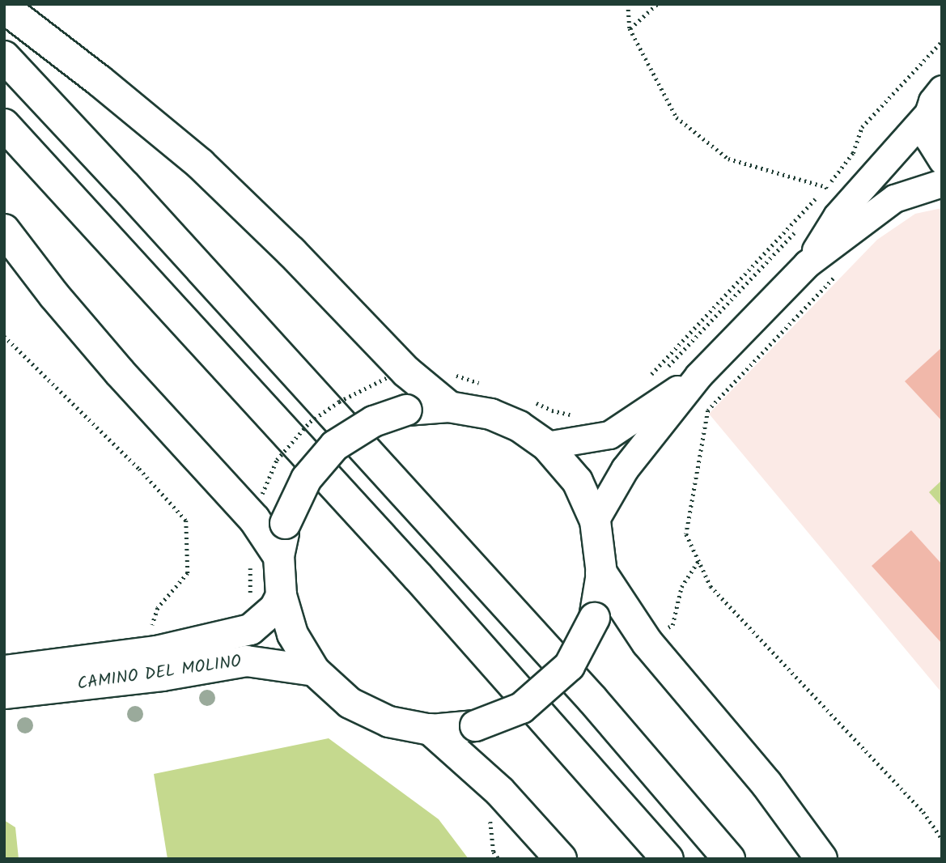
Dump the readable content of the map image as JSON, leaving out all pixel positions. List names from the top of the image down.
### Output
{
  "streets": {
    "main road": ["CAMINO DEL MOLINO"]
  }
}
